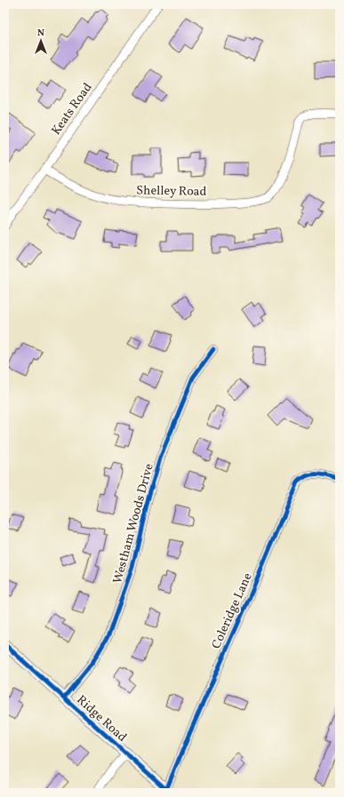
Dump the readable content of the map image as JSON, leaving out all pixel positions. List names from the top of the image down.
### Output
{
  "streets": {
    "street": [
      "Keats Road",
      "Shelley Road",
      "Westham Woods Drive",
      "Coleridge Lane",
      "Ridge Road"
    ]
  },
  "crossings": [
    ["Keats Road", "Shelley Road"],
    ["Westham Woods Drive", "Ridge Road"],
    ["Coleridge Lane", "Ridge Road"]
  ],
  "north": "top"
}
